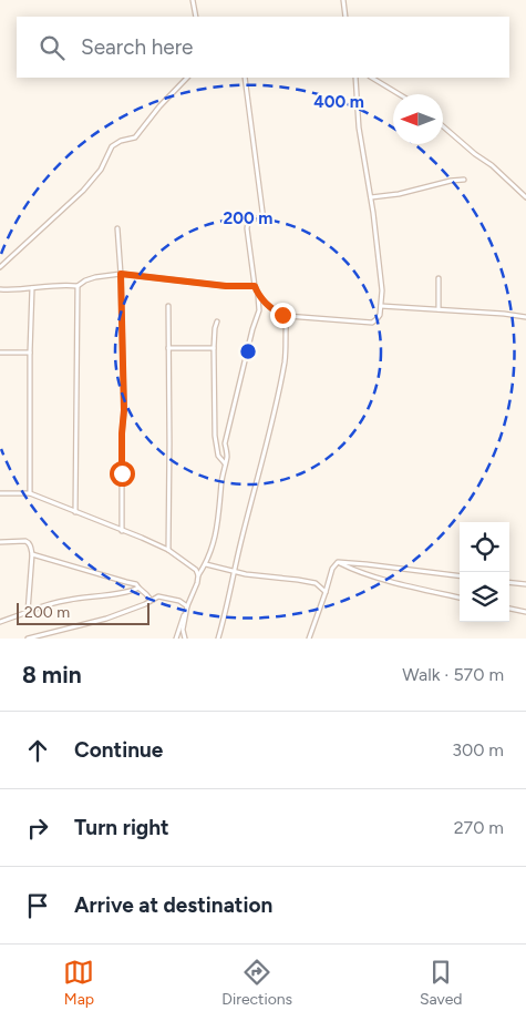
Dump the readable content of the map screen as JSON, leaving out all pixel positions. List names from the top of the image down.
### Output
{
  "scale_bar": "200 m",
  "north": "left",
  "page": {
    "search": "Search here",
    "scale": "200 m",
    "heading": ["8 min", "Walk · 570 m"],
    "list": [
      ["Continue", "300 m"],
      ["Turn right", "270 m"],
      "Arrive at destination"
    ],
    "nav": ["Map", "Directions", "Saved"]
  },
  "rings": ["400 m", "200 m"]
}
